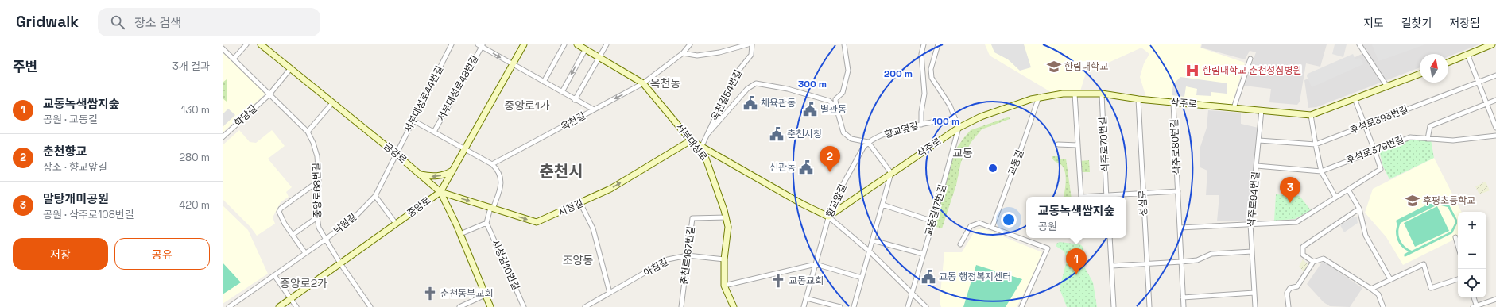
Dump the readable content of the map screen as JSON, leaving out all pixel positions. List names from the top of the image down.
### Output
{
  "streets": {
    "street": [
      "서부대성로48번길",
      "옥천길54번길",
      "서부대성로44번길",
      "삭주로",
      "학당길",
      "후석로393번길",
      "옥천길",
      "향교옆길",
      "서부대성로",
      "삭주로70번길",
      "삭주로80번길",
      "후석로379번길",
      "금강로",
      "교동길",
      "중앙로68번길",
      "삭주로94번길",
      "향교앞길",
      "성심로",
      "중앙로",
      "시청길",
      "교동길17번길",
      "낙원길",
      "춘천로167번길",
      "시청길10번길",
      "아침길"
    ]
  },
  "crossings": [
    ["서부대성로44번길", "금강로"],
    ["서부대성로44번길", "낙원길"],
    ["삭주로", "삭주로70번길"],
    ["삭주로", "삭주로80번길"],
    ["삭주로", "교동길"],
    ["삭주로", "삭주로94번길"],
    ["삭주로", "향교앞길"],
    ["삭주로", "성심로"],
    ["삭주로", "교동길17번길"],
    ["학당길", "금강로"],
    ["학당길", "중앙로68번길"],
    ["후석로393번길", "삭주로94번길"],
    ["옥천길", "서부대성로"],
    ["향교옆길", "향교앞길"],
    ["서부대성로", "시청길"],
    ["서부대성로", "춘천로167번길"],
    ["서부대성로", "아침길"],
    ["후석로379번길", "삭주로94번길"],
    ["금강로", "중앙로"],
    ["금강로", "시청길"],
    ["금강로", "낙원길"],
    ["중앙로68번길", "중앙로"],
    ["중앙로68번길", "낙원길"],
    ["중앙로", "시청길"],
    ["춘천로167번길", "아침길"]
  ],
  "one_way": ["시청길"],
  "districts": [
    "옥천동",
    "중앙로1가",
    "교동",
    "춘천시",
    "조양동",
    "중앙로2가"
  ],
  "places": {
    "school or university": ["한림대학교", "후평초등학교"],
    "hospital": ["한림대학교 춘천성심병원"],
    "public building": [
      "체육관동",
      "별관동",
      "춘천시청",
      "신관동",
      "교동 행정복지센터"
    ],
    "church": ["교동교회", "춘천동부교회"]
  },
  "north": "top",
  "page": {
    "header": "Gridwalk",
    "search": "장소 검색",
    "nav": ["지도", "길찾기", "저장됨"],
    "heading": ["주변", "3개 결과"],
    "list": [
      {
        "mark": "1",
        "name": "교동녹색쌈지숲",
        "note": "공원 · 교동길",
        "value": "130 m"
      },
      {
        "mark": "2",
        "name": "춘천향교",
        "note": "장소 · 향교앞길",
        "value": "280 m"
      },
      {
        "mark": "3",
        "name": "말탕개미공원",
        "note": "공원 · 삭주로108번길",
        "value": "420 m"
      }
    ],
    "pins": ["2", "3", "1"],
    "popup": ["교동녹색쌈지숲", "공원"],
    "map_buttons": ["+", "−"],
    "buttons": ["저장", "공유"]
  },
  "rings": ["200 m", "300 m", "100 m"]
}
